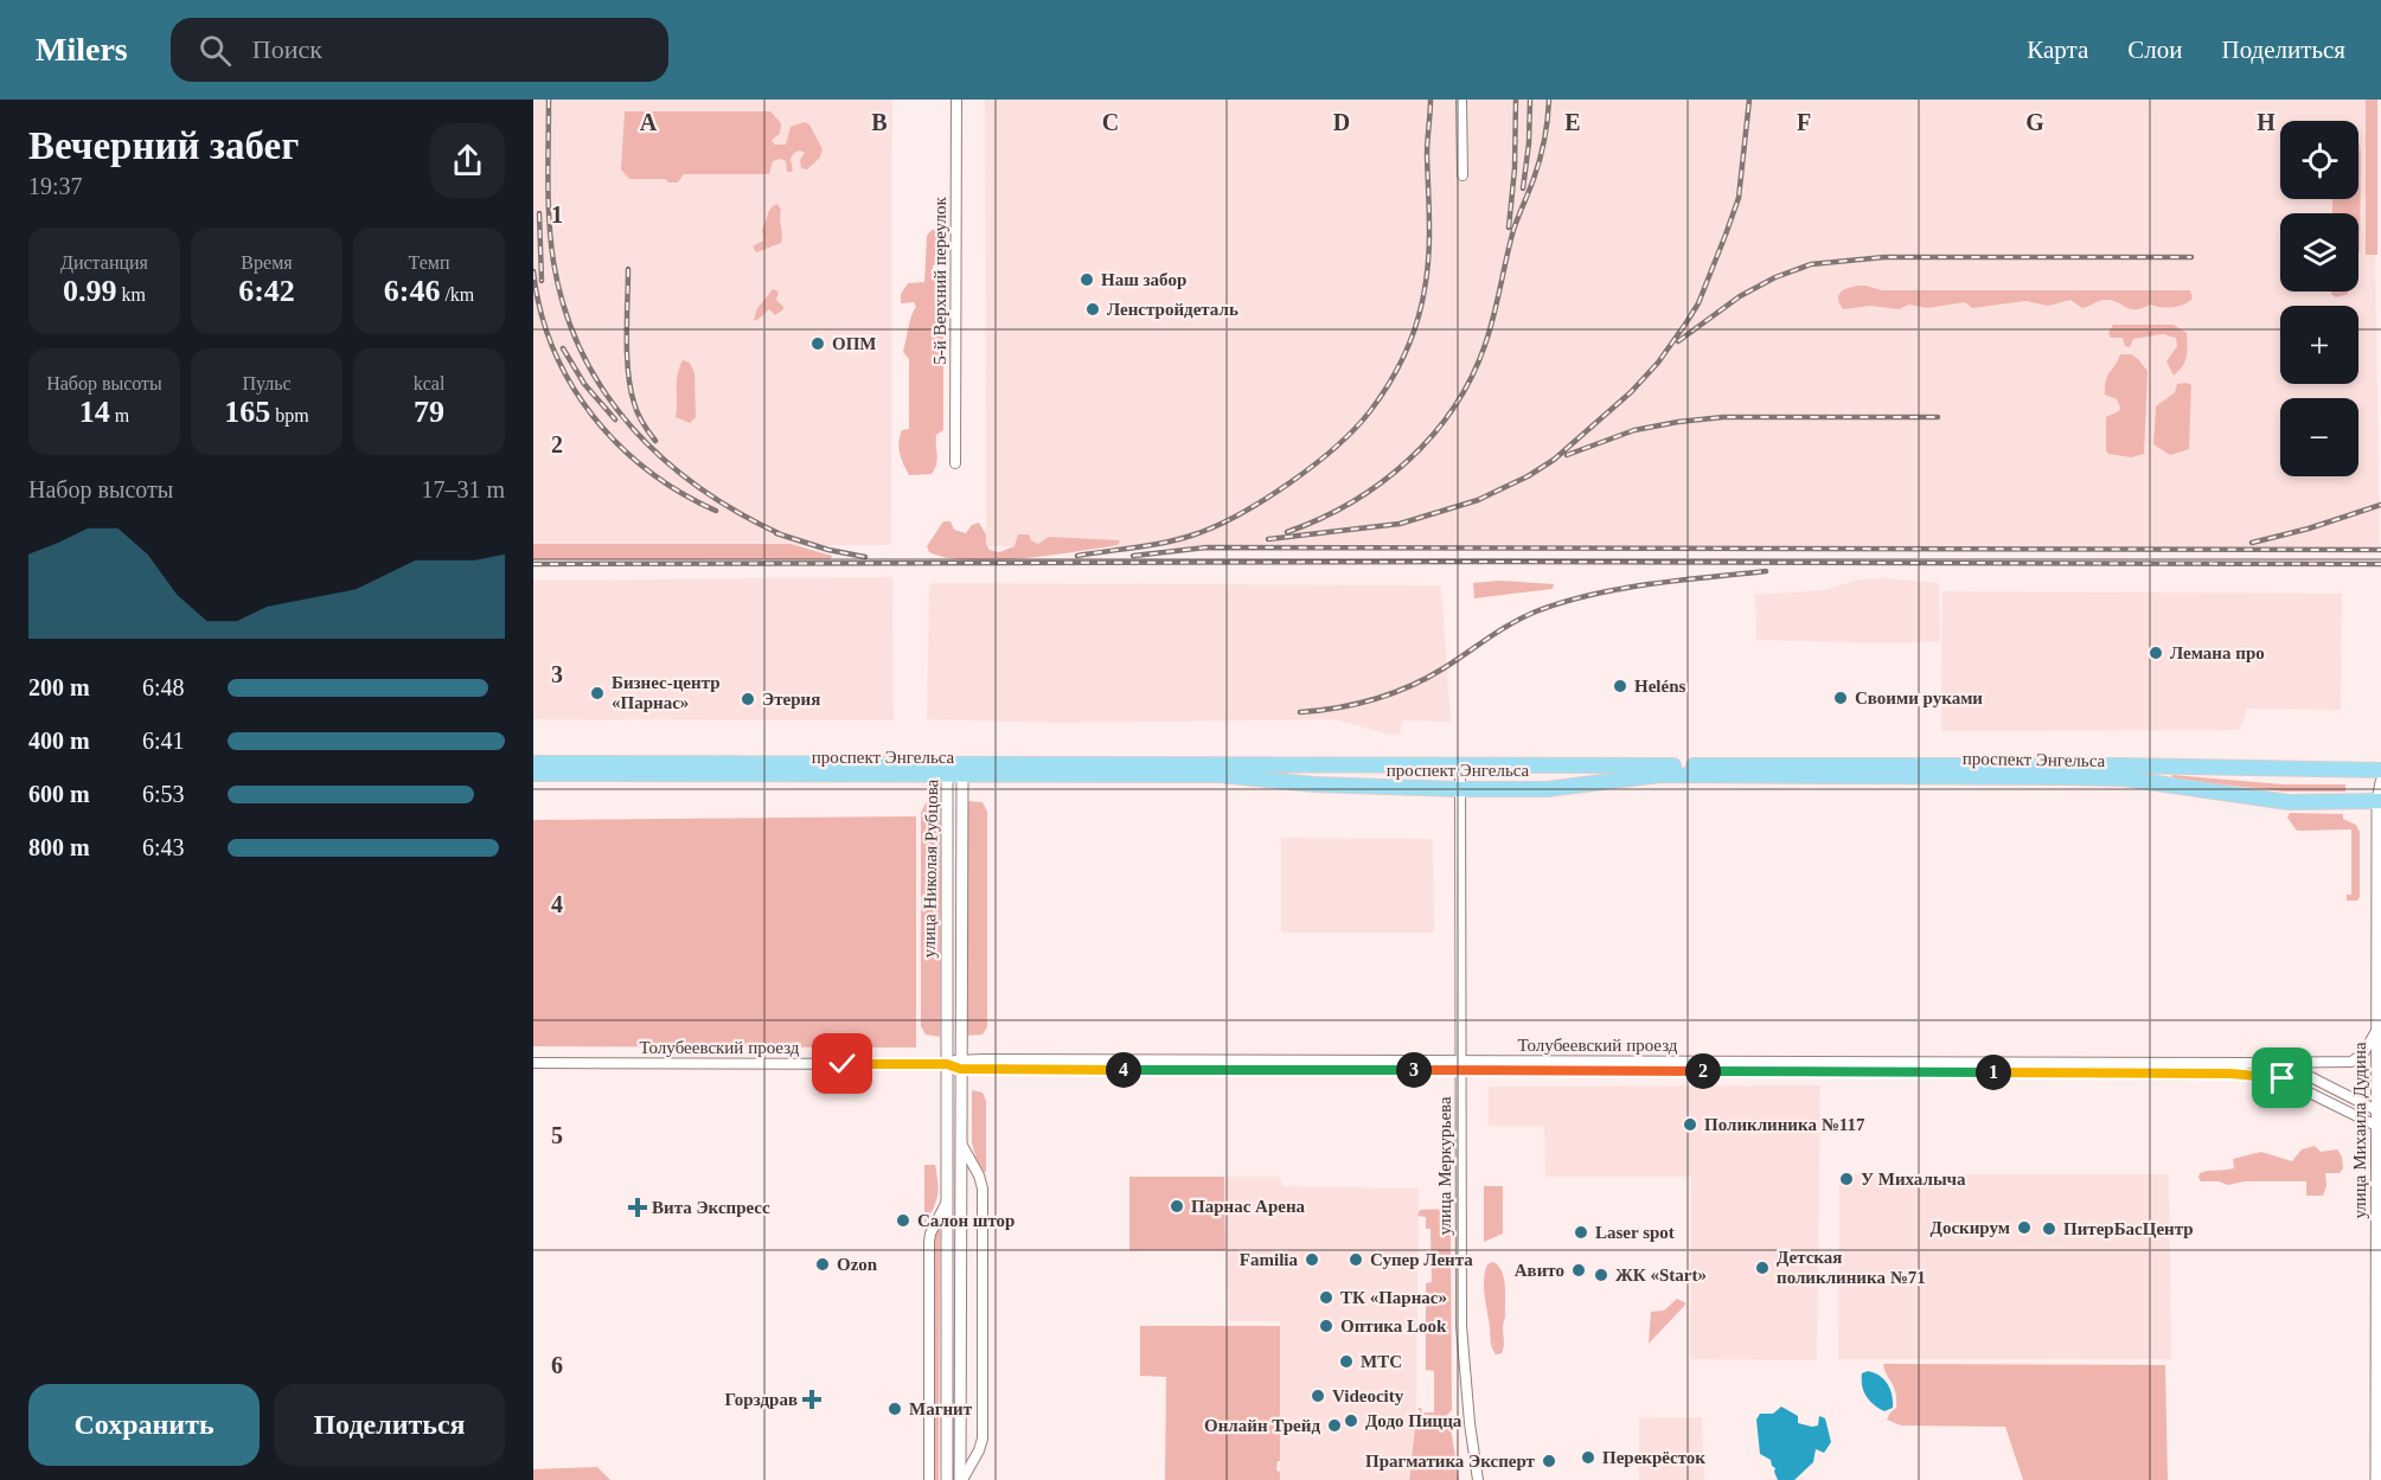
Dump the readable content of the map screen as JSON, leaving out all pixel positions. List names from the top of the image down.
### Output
{
  "streets": {
    "main road": ["проспект Энгельса"],
    "street": [
      "5-й Верхний переулок",
      "улица Николая Рубцова",
      "Толубеевский проезд",
      "улица Михаила Дудина",
      "улица Меркурьева"
    ]
  },
  "crossings": [
    ["проспект Энгельса", "улица Николая Рубцова"],
    ["проспект Энгельса", "улица Михаила Дудина"],
    ["проспект Энгельса", "улица Меркурьева"],
    ["улица Николая Рубцова", "Толубеевский проезд"],
    ["Толубеевский проезд", "улица Михаила Дудина"],
    ["Толубеевский проезд", "улица Меркурьева"]
  ],
  "places": {
    "other": [
      "Наш забор",
      "Ленстройдеталь",
      "ОПМ",
      "Лемана про",
      "Heléns",
      "Бизнес-центр «Парнас»",
      "Своими руками",
      "Этерия",
      "Поликлиника №117",
      "У Михалыча",
      "Парнас Арена",
      "Салон штор",
      "Доскирум",
      "ПитерБасЦентр",
      "Laser spot",
      "Familia",
      "Супер Лента",
      "Ozon",
      "Детская поликлиника №71",
      "Авито",
      "ЖК «Start»",
      "ТК «Парнас»",
      "Оптика Look",
      "МТС",
      "Videocity",
      "Магнит",
      "Додо Пицца",
      "Онлайн Трейд",
      "Перекрёсток",
      "Прагматика Эксперт"
    ],
    "health": ["Вита Экспресс", "Горздрав"]
  },
  "page": {
    "header": "Milers",
    "search": "Поиск",
    "nav": ["Карта", "Слои", "Поделиться"],
    "heading": ["Вечерний забег", "19:37"],
    "map_buttons": ["+", "−"],
    "stats": [
      ["Дистанция", "0.99 km"],
      ["Время", "6:42"],
      ["Темп", "6:46 /km"],
      ["Набор высоты", "14 m"],
      ["Пульс", "165 bpm"],
      ["kcal", "79"]
    ],
    "chart": ["Набор высоты", "17–31 m"],
    "list": [
      {
        "name": "200 m",
        "note": "6:48"
      },
      {
        "name": "400 m",
        "note": "6:41"
      },
      {
        "name": "600 m",
        "note": "6:53"
      },
      {
        "name": "800 m",
        "note": "6:43"
      }
    ],
    "pins": [
      "3",
      "4",
      "2",
      "1"
    ],
    "buttons": ["Сохранить", "Поделиться"]
  },
  "grid": {
    "columns": [
      "A",
      "B",
      "C",
      "D",
      "E",
      "F",
      "G",
      "H"
    ],
    "rows": [
      "1",
      "2",
      "3",
      "4",
      "5",
      "6"
    ]
  }
}
